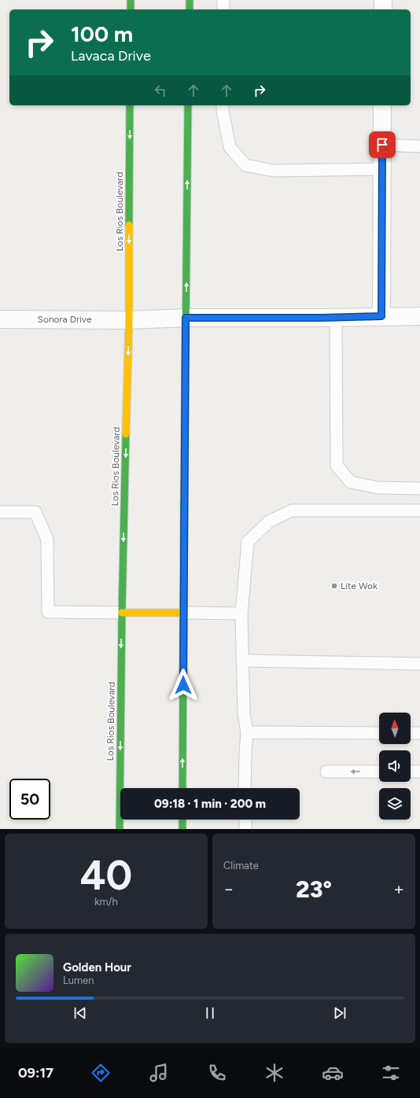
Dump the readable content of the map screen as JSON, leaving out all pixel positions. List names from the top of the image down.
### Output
{
  "streets": {
    "main road": ["Los Rios Boulevard"],
    "street": ["Sonora Drive"]
  },
  "crossings": [
    ["Los Rios Boulevard", "Sonora Drive"]
  ],
  "places": ["Lite Wok"],
  "north": "top",
  "page": {
    "turn": ["100 m", "Lavaca Drive"],
    "limit": "50",
    "trip": "09:18 · 1 min · 200 m",
    "tile": [
      ["40", "km/h"],
      "Climate"
    ],
    "heat": ["−", "23°", "+"],
    "song": ["Golden Hour", "Lumen"],
    "tabs": "09:17"
  }
}
